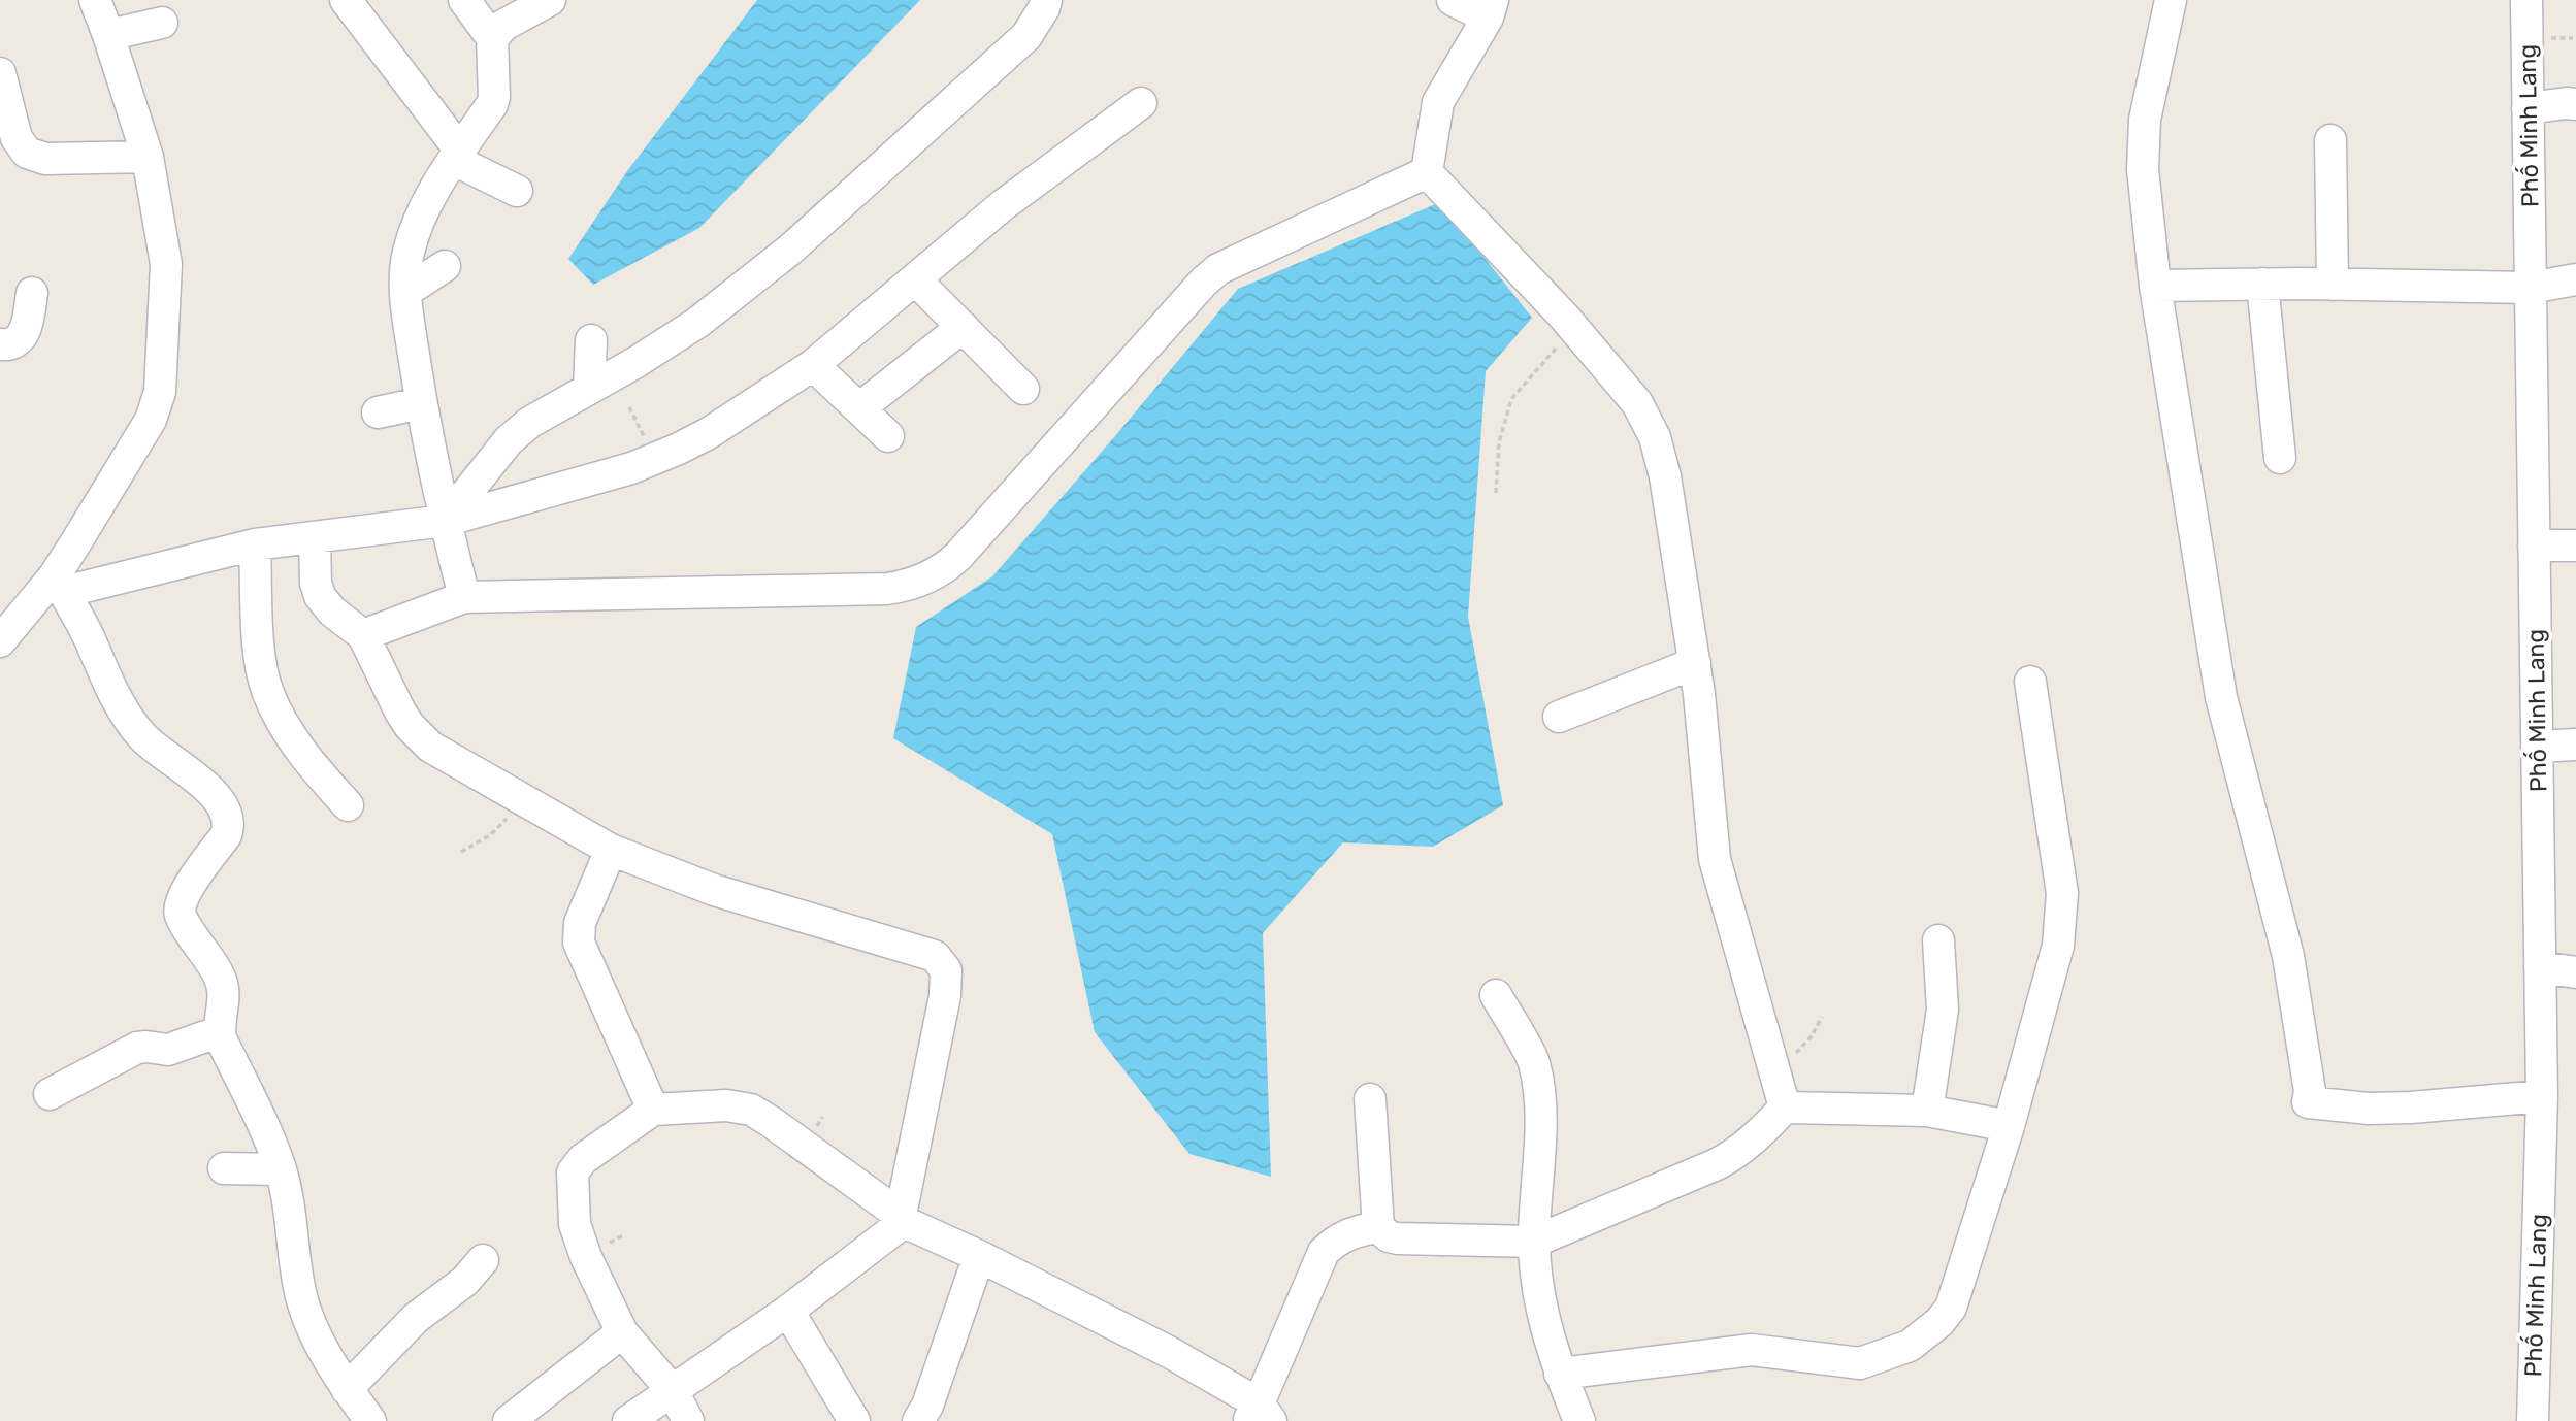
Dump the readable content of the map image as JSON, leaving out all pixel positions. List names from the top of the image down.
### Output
{
  "streets": {
    "street": ["Phố Minh Lang"]
  }
}
